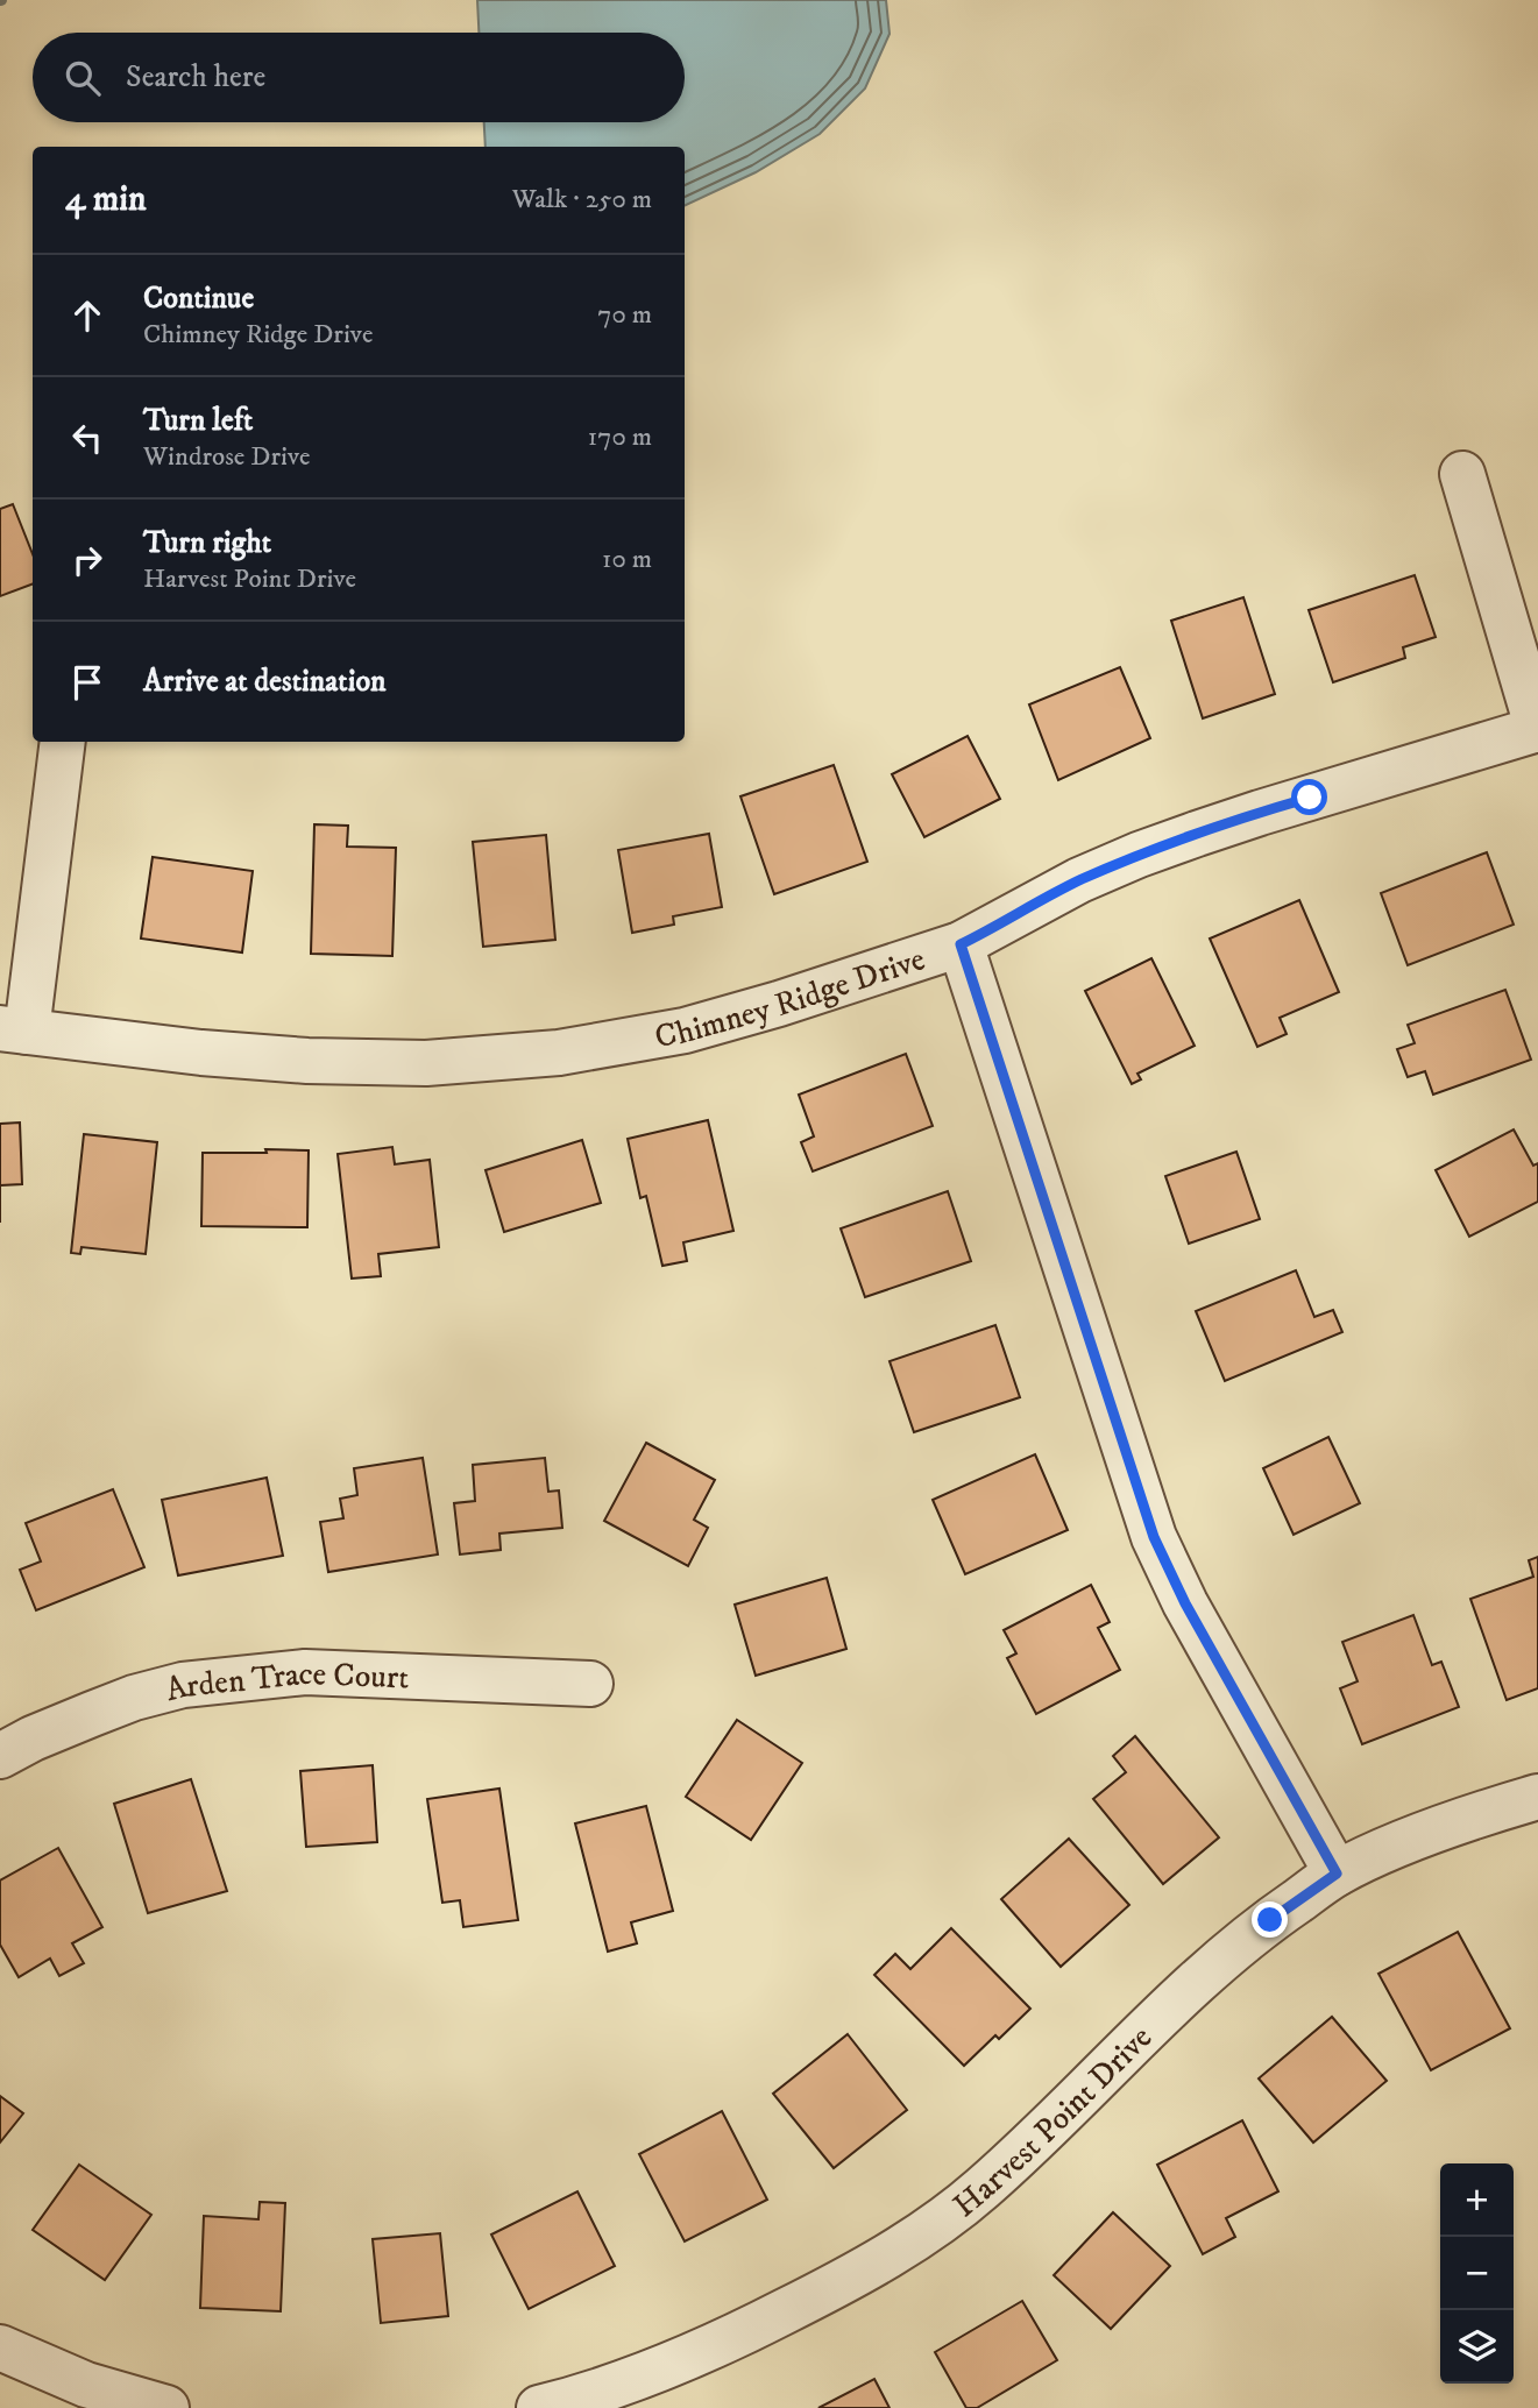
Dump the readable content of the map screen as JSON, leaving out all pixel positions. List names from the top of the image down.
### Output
{
  "streets": {
    "street": ["Chimney Ridge Drive", "Arden Trace Court", "Harvest Point Drive"]
  },
  "page": {
    "search": "Search here",
    "heading": ["4 min", "Walk · 250 m"],
    "list": [
      ["Continue", "Chimney Ridge Drive", "70 m"],
      ["Turn left", "Windrose Drive", "170 m"],
      ["Turn right", "Harvest Point Drive", "10 m"],
      "Arrive at destination"
    ],
    "map_buttons": ["+", "−"]
  }
}
